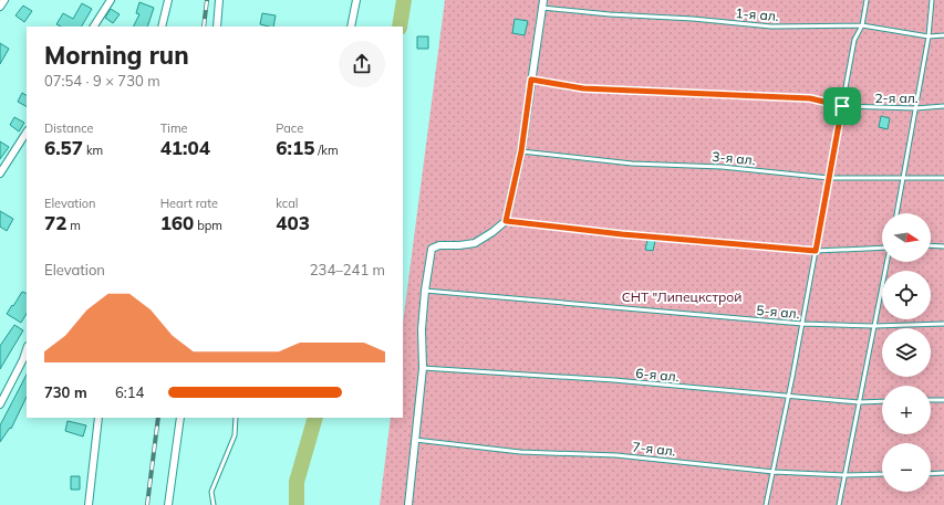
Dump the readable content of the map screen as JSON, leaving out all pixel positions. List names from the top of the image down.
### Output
{
  "streets": {
    "lane": [
      "1-я ал.",
      "2-я ал.",
      "3-я ал.",
      "5-я ал.",
      "6-я ал.",
      "7-я ал."
    ]
  },
  "parks": ["СНТ \"Липецкстрой"],
  "north": "right",
  "page": {
    "heading": ["Morning run", "07:54 · 9 × 730 m"],
    "stats": [
      ["Distance", "6.57 km"],
      ["Time", "41:04"],
      ["Pace", "6:15 /km"],
      ["Elevation", "72 m"],
      ["Heart rate", "160 bpm"],
      ["kcal", "403"]
    ],
    "map_buttons": ["+", "−"],
    "chart": ["Elevation", "234–241 m"],
    "list": [
      {
        "name": "730 m",
        "note": "6:14"
      }
    ]
  }
}
